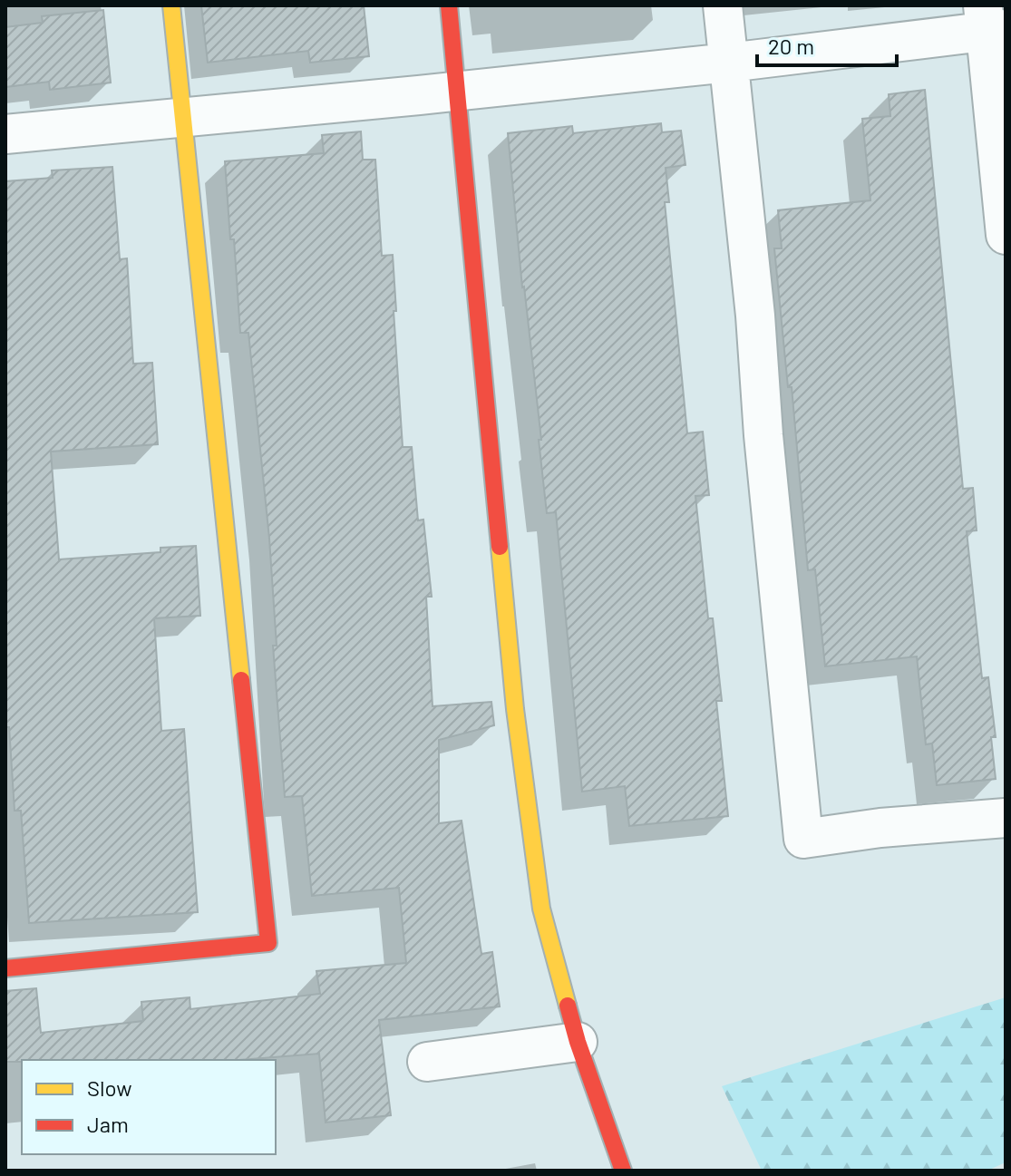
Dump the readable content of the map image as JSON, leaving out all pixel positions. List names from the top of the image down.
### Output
{
  "legend": ["Slow", "Jam"],
  "scale_bar": "20 m"
}
